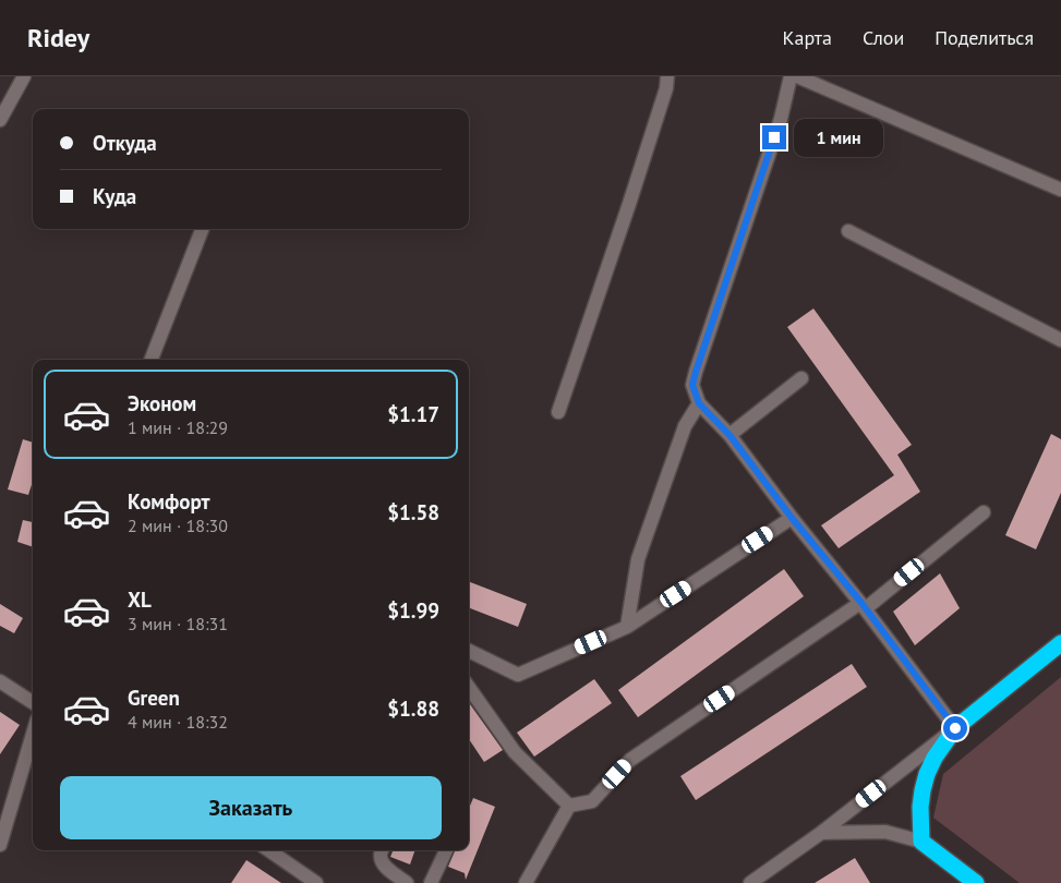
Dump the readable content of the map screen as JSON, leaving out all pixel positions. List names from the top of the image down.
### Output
{
  "page": {
    "header": "Ridey",
    "nav": ["Карта", "Слои", "Поделиться"],
    "banner": ["Откуда", "Куда"],
    "bubble": "1 мин",
    "list": [
      {
        "name": "Эконом",
        "note": "1 мин · 18:29",
        "value": "$1.17"
      },
      {
        "name": "Комфорт",
        "note": "2 мин · 18:30",
        "value": "$1.58"
      },
      {
        "name": "XL",
        "note": "3 мин · 18:31",
        "value": "$1.99"
      },
      {
        "name": "Green",
        "note": "4 мин · 18:32",
        "value": "$1.88"
      }
    ],
    "buttons": "Заказать"
  }
}
